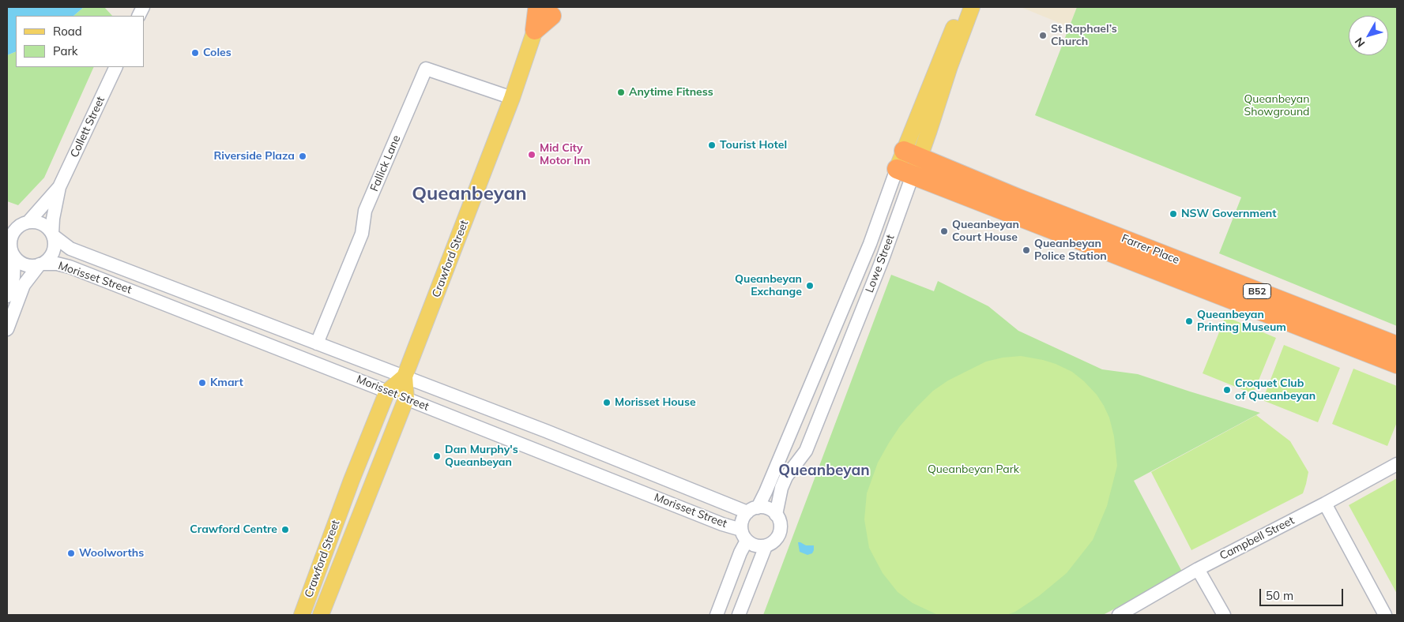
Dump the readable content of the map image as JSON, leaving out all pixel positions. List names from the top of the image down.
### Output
{
  "streets": {
    "highway": ["Farrer Place", "Crawford Street", "B52"],
    "main road": ["Lowe Street", "Morisset Street"],
    "street": ["Collett Street", "Fallick Lane", "Campbell Street"]
  },
  "crossings": [
    ["Collett Street", "Morisset Street"],
    ["Fallick Lane", "Crawford Street"],
    ["Fallick Lane", "Morisset Street"],
    ["Farrer Place", "Lowe Street"],
    ["Crawford Street", "Morisset Street"],
    ["Lowe Street", "Morisset Street"]
  ],
  "districts": ["Queanbeyan", "Queanbeyan"],
  "parks": ["Queanbeyan Showground", "Queanbeyan Park"],
  "places": [
    "St Raphael’s Church",
    "Coles",
    "Anytime Fitness",
    "Tourist Hotel",
    "Mid City Motor Inn",
    "Riverside Plaza",
    "NSW Government",
    "Queanbeyan Court House",
    "Queanbeyan Police Station",
    "Queanbeyan Exchange",
    "Queanbeyan Printing Museum",
    "Kmart",
    "Croquet Club of Queanbeyan",
    "Morisset House",
    "Dan Murphy's Queanbeyan",
    "Crawford Centre",
    "Woolworths"
  ],
  "legend": ["Road", "Park"],
  "scale_bar": "50 m",
  "north": "bottom left"
}
